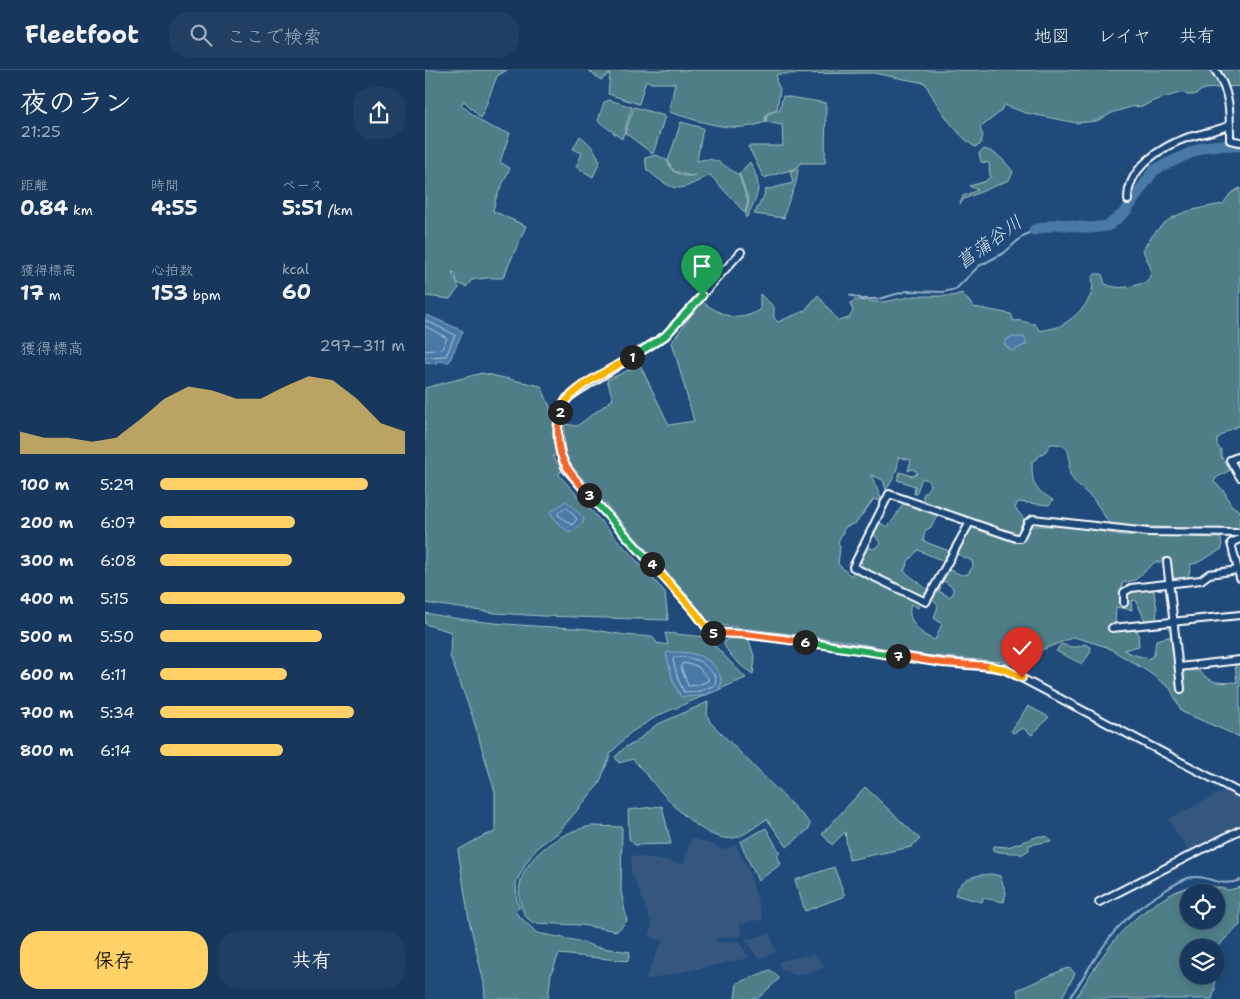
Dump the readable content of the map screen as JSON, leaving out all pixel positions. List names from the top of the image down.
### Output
{
  "water": ["菖蒲谷川"],
  "page": {
    "header": "Fleetfoot",
    "search": "ここで検索",
    "nav": ["地図", "レイヤ", "共有"],
    "heading": ["夜のラン", "21:25"],
    "stats": [
      ["距離", "0.84 km"],
      ["時間", "4:55"],
      ["ペース", "5:51 /km"],
      ["獲得標高", "17 m"],
      ["心拍数", "153 bpm"],
      ["kcal", "60"]
    ],
    "chart": ["獲得標高", "297–311 m"],
    "pins": [
      "1",
      "2",
      "3",
      "4",
      "5",
      "6",
      "7"
    ],
    "list": [
      {
        "name": "100 m",
        "note": "5:29"
      },
      {
        "name": "200 m",
        "note": "6:07"
      },
      {
        "name": "300 m",
        "note": "6:08"
      },
      {
        "name": "400 m",
        "note": "5:15"
      },
      {
        "name": "500 m",
        "note": "5:50"
      },
      {
        "name": "600 m",
        "note": "6:11"
      },
      {
        "name": "700 m",
        "note": "5:34"
      },
      {
        "name": "800 m",
        "note": "6:14"
      }
    ],
    "buttons": ["保存", "共有"]
  }
}
